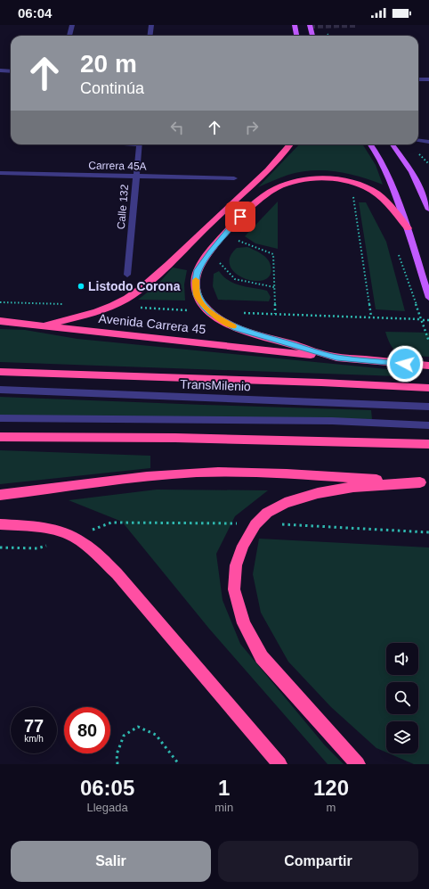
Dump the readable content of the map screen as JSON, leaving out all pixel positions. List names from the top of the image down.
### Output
{
  "streets": {
    "highway": ["Avenida Carrera 45"],
    "street": ["Carrera 45A", "Calle 132", "TransMilenio"]
  },
  "crossings": [
    ["Carrera 45A", "Calle 132"]
  ],
  "places": ["Listodo Corona"],
  "page": {
    "status": "06:04",
    "turn": ["20 m", "Continúa"],
    "speed": "77 km/h",
    "limit": "80",
    "eta": [
      "06:05",
      "Llegada",
      "1",
      "min",
      "120",
      "m"
    ],
    "buttons": ["Salir", "Compartir"]
  }
}
